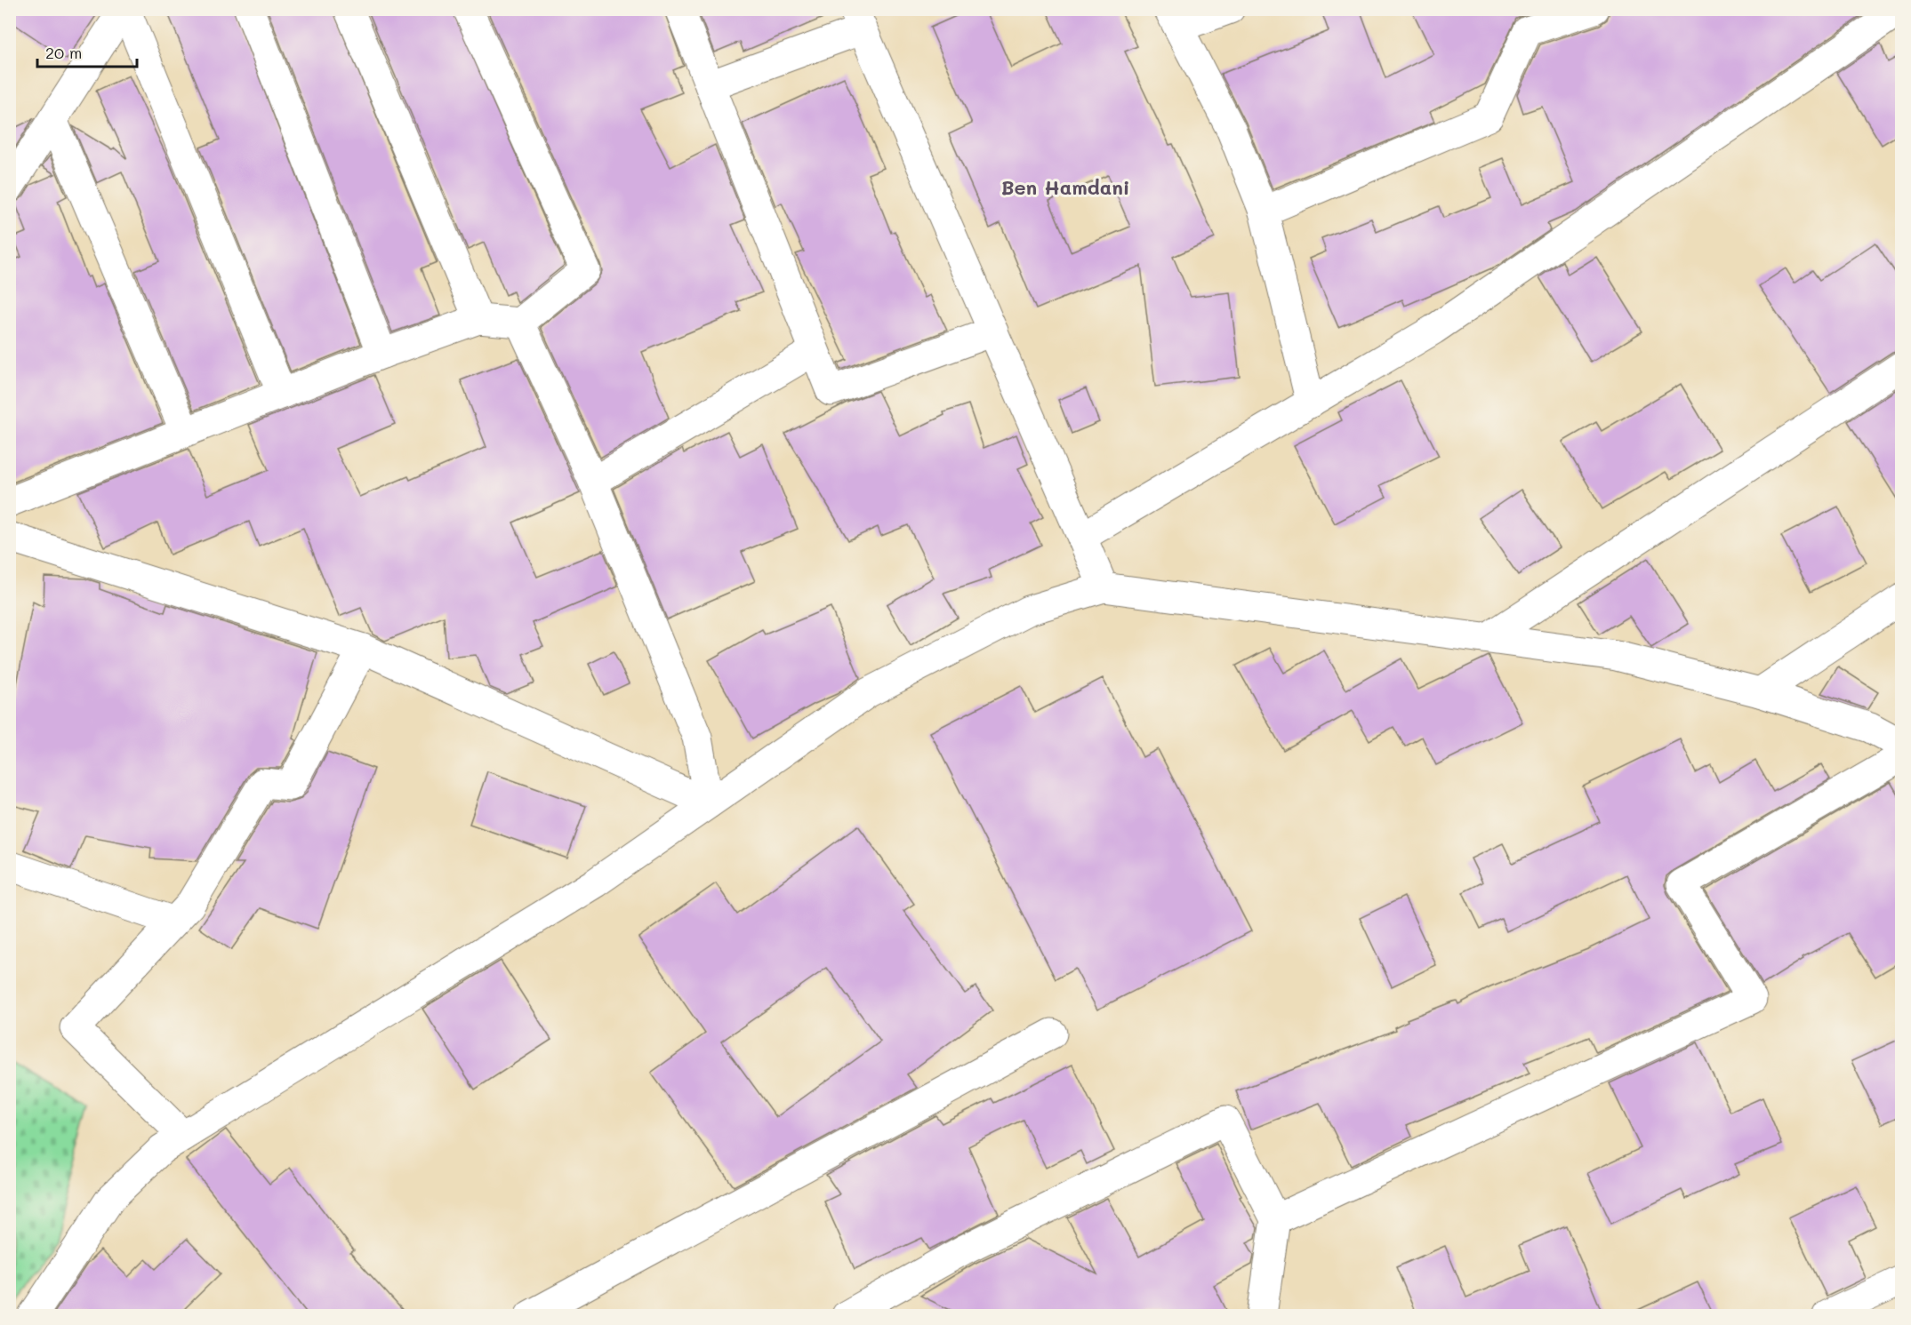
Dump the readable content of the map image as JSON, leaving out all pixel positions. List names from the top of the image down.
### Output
{
  "districts": ["Ben Hamdani"],
  "scale_bar": "20 m"
}
